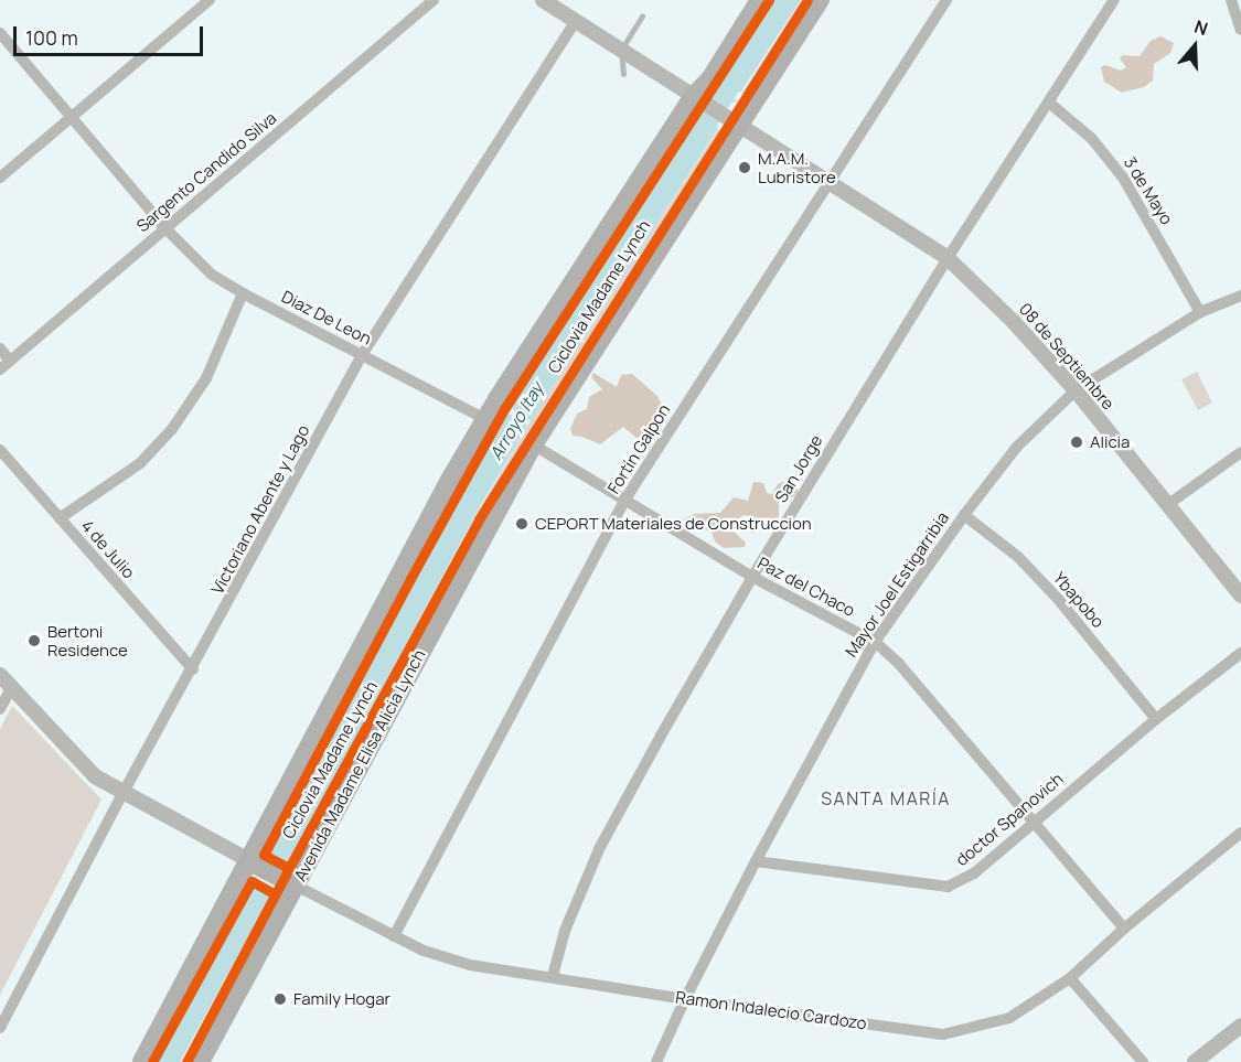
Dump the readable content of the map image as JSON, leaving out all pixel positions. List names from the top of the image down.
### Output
{
  "streets": {
    "highway": ["Avenida Madame Elisa Alicia Lynch", "Ramon Indalecio Cardozo"],
    "street": [
      "Sargento Candido Silva",
      "3 de Mayo",
      "Diaz De Leon",
      "08 de Septiembre",
      "Fortín Galpon",
      "San Jorge",
      "Victoriano Abente y Lago",
      "4 de Julio",
      "Mayor Joel Estigarribia",
      "Paz del Chaco",
      "Ybapobo",
      "doctor Spanovich"
    ],
    "cycle path": ["Ciclovia Madame Lynch"]
  },
  "crossings": [
    ["Sargento Candido Silva", "Diaz De Leon"],
    ["3 de Mayo", "San Jorge"],
    ["3 de Mayo", "Mayor Joel Estigarribia"],
    ["Diaz De Leon", "Victoriano Abente y Lago"],
    ["08 de Septiembre", "Fortín Galpon"],
    ["08 de Septiembre", "San Jorge"],
    ["08 de Septiembre", "Victoriano Abente y Lago"],
    ["08 de Septiembre", "Mayor Joel Estigarribia"],
    ["08 de Septiembre", "Avenida Madame Elisa Alicia Lynch"],
    ["Fortín Galpon", "Paz del Chaco"],
    ["Fortín Galpon", "Ramon Indalecio Cardozo"],
    ["San Jorge", "Paz del Chaco"],
    ["San Jorge", "Ramon Indalecio Cardozo"],
    ["Victoriano Abente y Lago", "4 de Julio"],
    ["Mayor Joel Estigarribia", "Paz del Chaco"],
    ["Mayor Joel Estigarribia", "Ybapobo"],
    ["Mayor Joel Estigarribia", "doctor Spanovich"],
    ["Mayor Joel Estigarribia", "Ramon Indalecio Cardozo"],
    ["Paz del Chaco", "Avenida Madame Elisa Alicia Lynch"],
    ["Paz del Chaco", "doctor Spanovich"],
    ["Paz del Chaco", "Ramon Indalecio Cardozo"],
    ["Ybapobo", "doctor Spanovich"],
    ["Avenida Madame Elisa Alicia Lynch", "Ramon Indalecio Cardozo"]
  ],
  "districts": ["SANTA MARÍA"],
  "water": ["Arroyo Itay"],
  "places": [
    "M.A.M. Lubristore",
    "Alicia",
    "CEPORT Materiales de Construccion",
    "Bertoni Residence",
    "Family Hogar"
  ],
  "scale_bar": "100 m",
  "north": "top"
}
